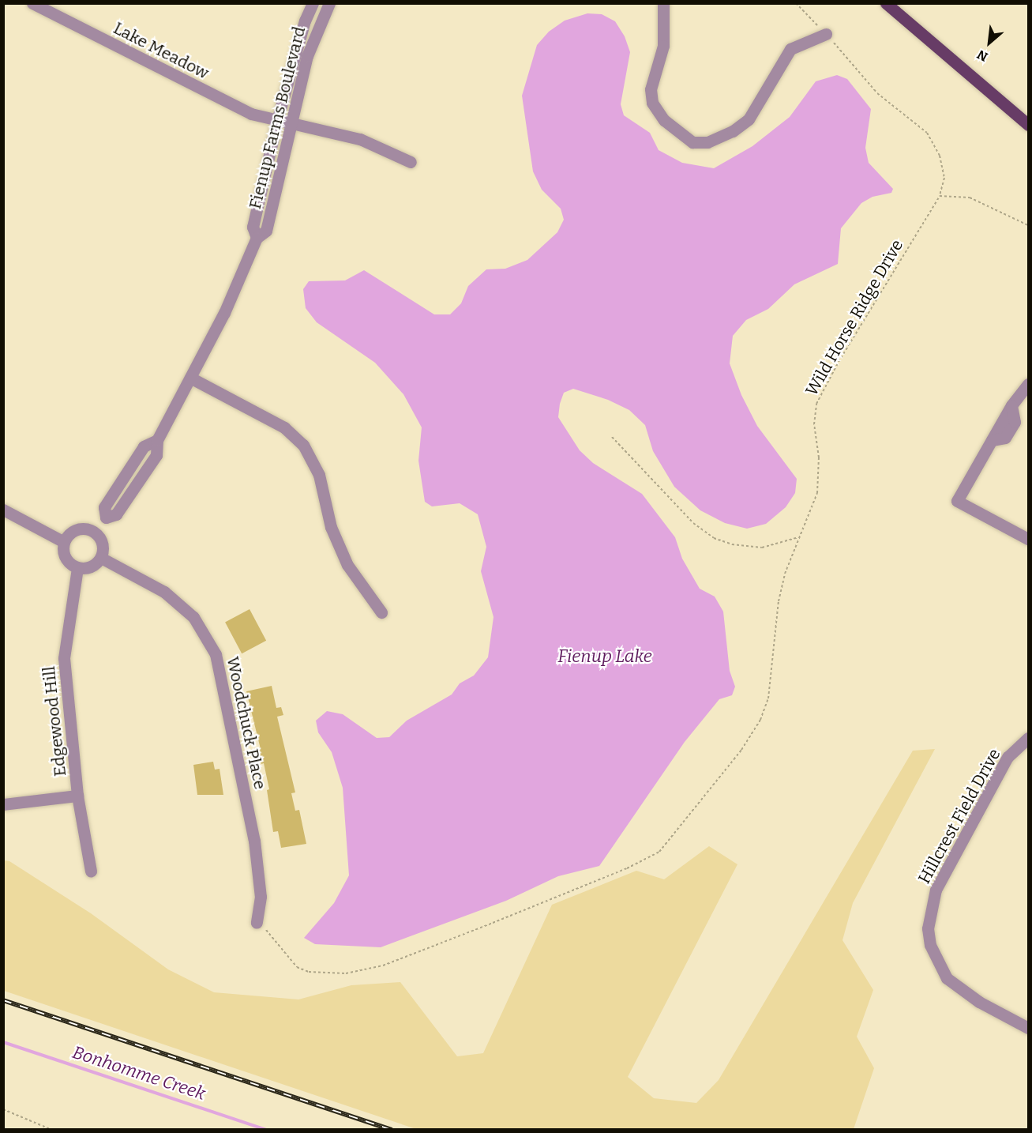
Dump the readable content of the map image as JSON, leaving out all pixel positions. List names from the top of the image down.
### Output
{
  "streets": {
    "street": [
      "Lake Meadow",
      "Fienup Farms Boulevard",
      "Edgewood Hill",
      "Woodchuck Place",
      "Hillcrest Field Drive"
    ],
    "path": ["Wild Horse Ridge Drive"]
  },
  "crossings": [
    ["Lake Meadow", "Fienup Farms Boulevard"],
    ["Fienup Farms Boulevard", "Edgewood Hill"],
    ["Fienup Farms Boulevard", "Woodchuck Place"],
    ["Wild Horse Ridge Drive", "Woodchuck Place"],
    ["Edgewood Hill", "Woodchuck Place"]
  ],
  "water": ["Fienup Lake", "Bonhomme Creek"],
  "north": "bottom left"
}
